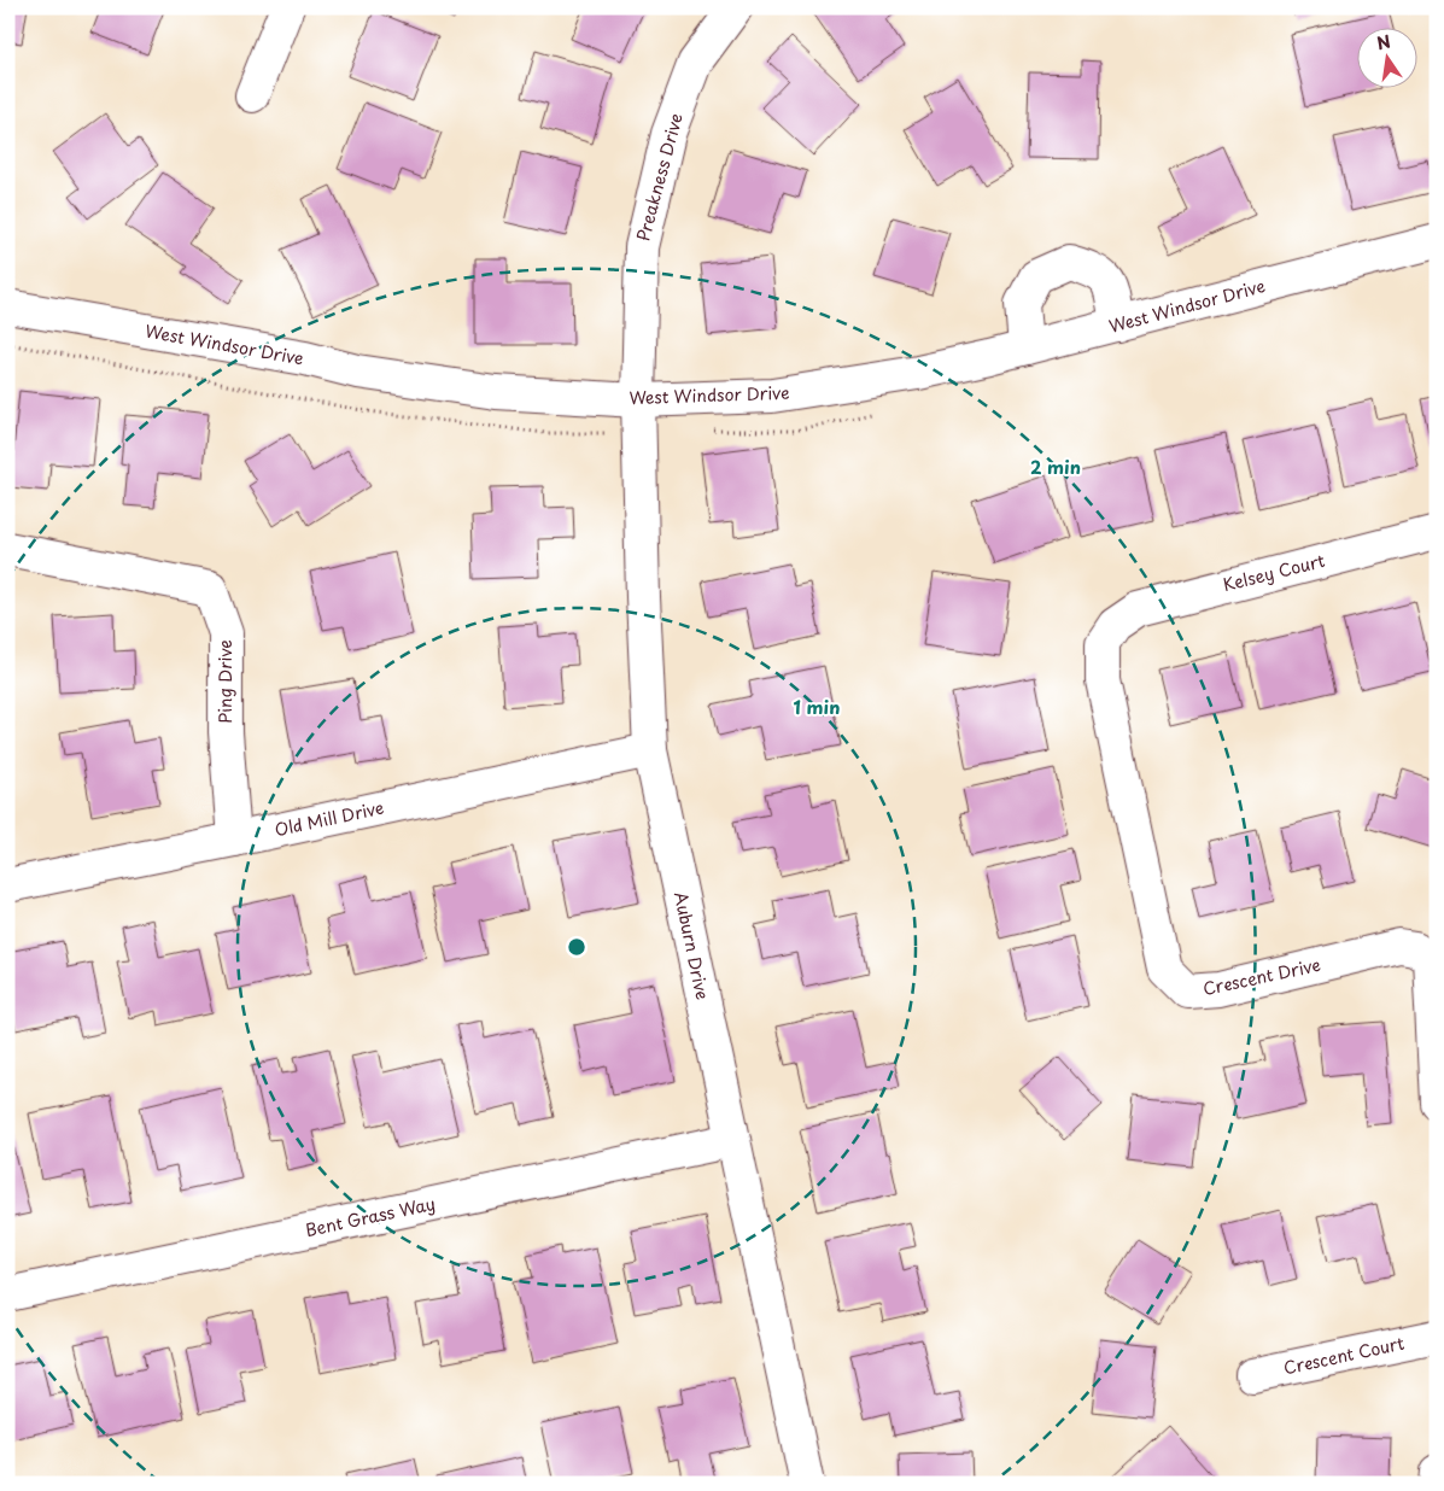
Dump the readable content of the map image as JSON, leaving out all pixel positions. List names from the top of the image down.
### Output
{
  "streets": {
    "street": [
      "Preakness Drive",
      "West Windsor Drive",
      "Kelsey Court",
      "Ping Drive",
      "Old Mill Drive",
      "Auburn Drive",
      "Crescent Drive",
      "Bent Grass Way",
      "Crescent Court"
    ]
  },
  "crossings": [
    ["Preakness Drive", "West Windsor Drive"],
    ["Preakness Drive", "Auburn Drive"],
    ["West Windsor Drive", "Auburn Drive"],
    ["Kelsey Court", "Crescent Drive"],
    ["Ping Drive", "Old Mill Drive"],
    ["Old Mill Drive", "Auburn Drive"],
    ["Auburn Drive", "Bent Grass Way"]
  ],
  "north": "top",
  "rings": ["2 min", "1 min"]
}
